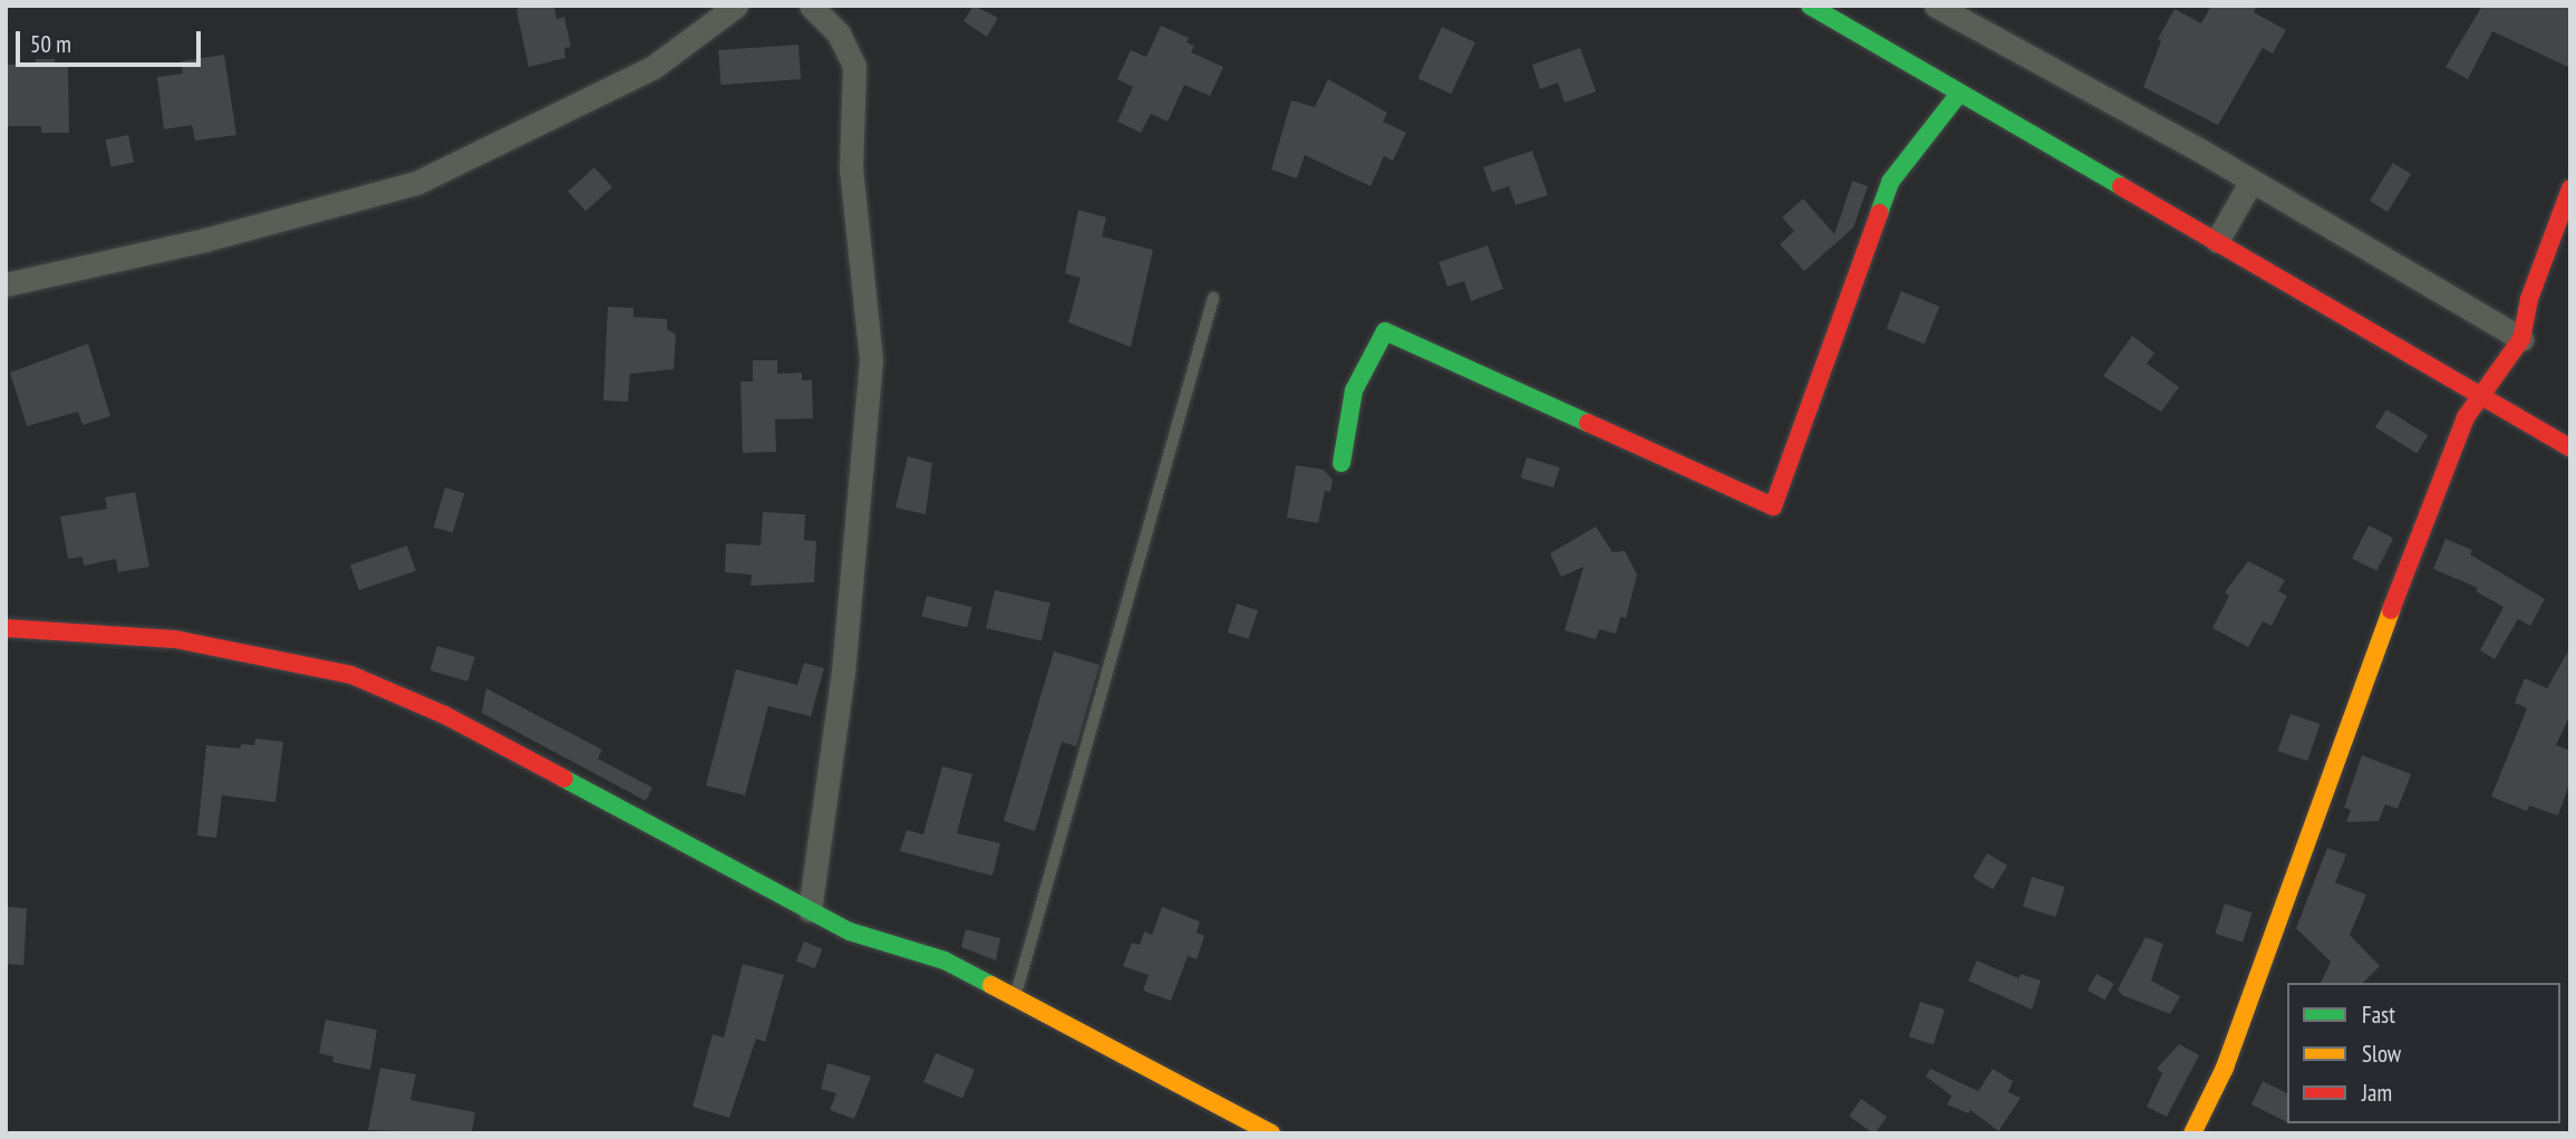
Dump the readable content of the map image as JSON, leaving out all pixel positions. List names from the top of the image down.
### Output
{
  "legend": ["Fast", "Slow", "Jam"],
  "scale_bar": "50 m"
}
